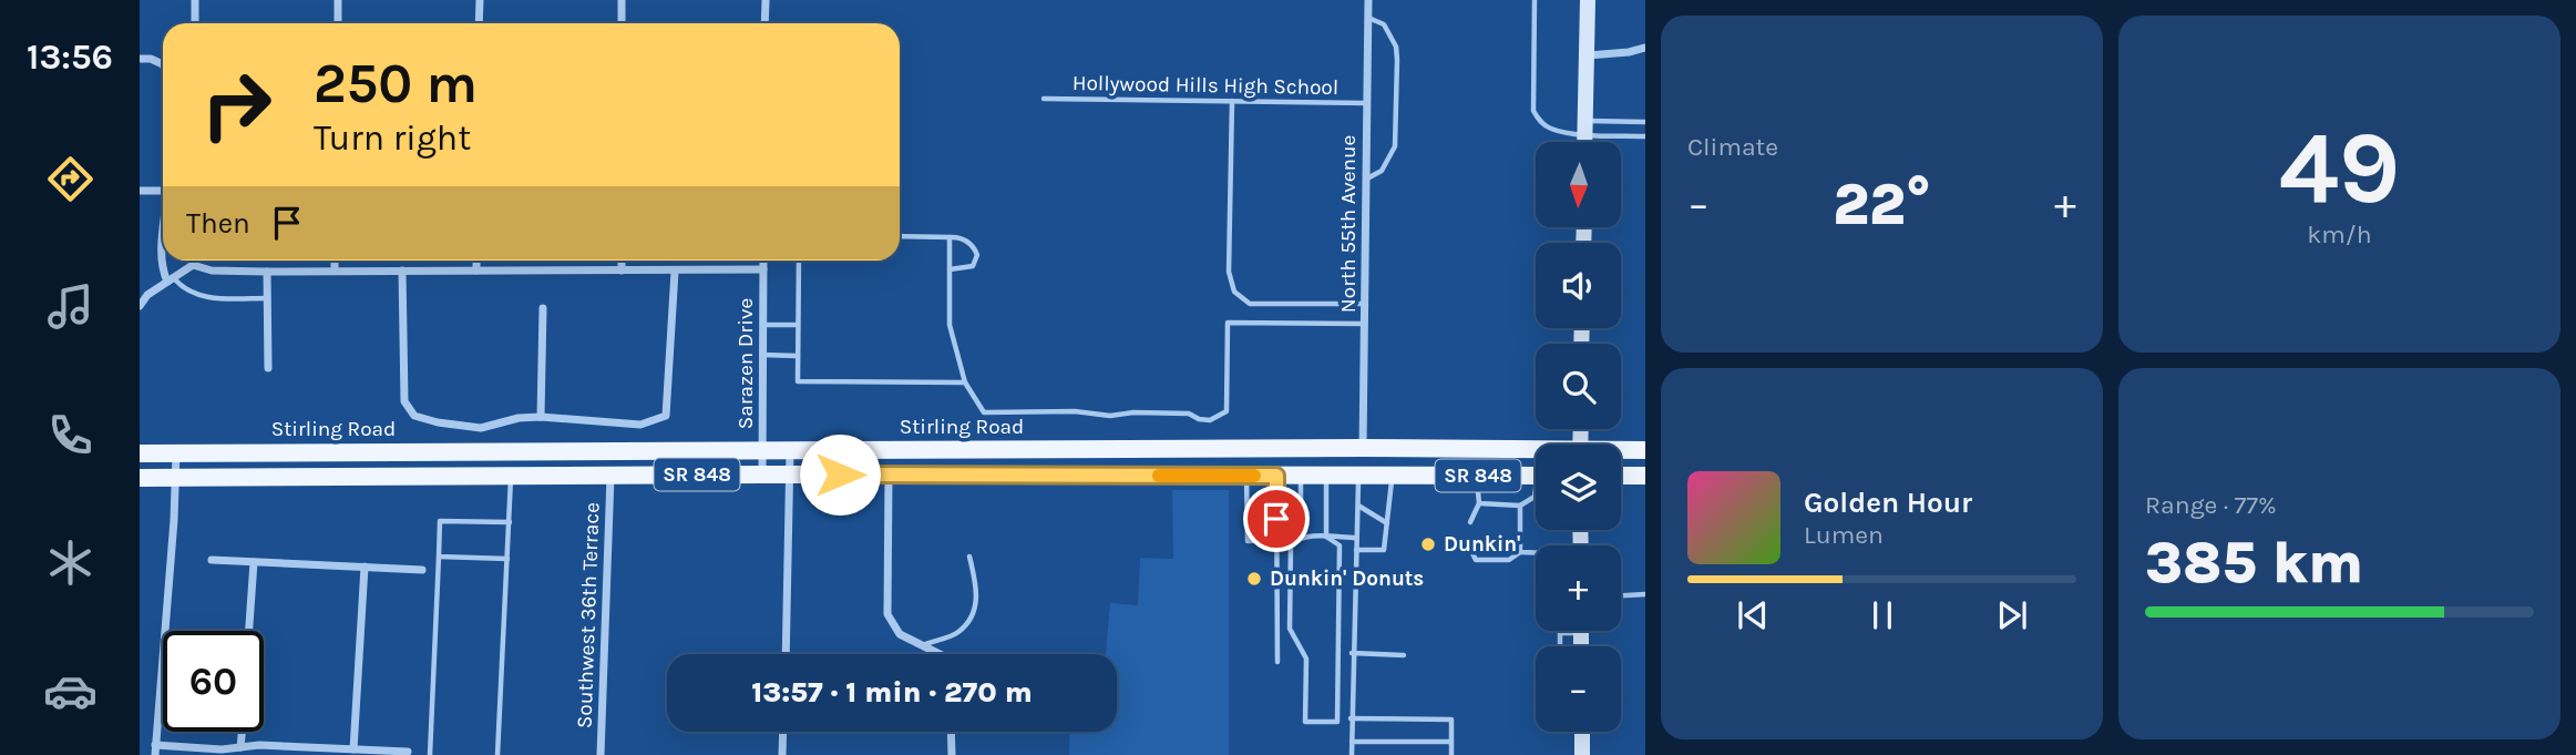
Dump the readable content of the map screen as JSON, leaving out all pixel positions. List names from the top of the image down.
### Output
{
  "streets": {
    "main road": ["Stirling Road", "SR 848"],
    "street": ["North 55th Avenue", "Sarazen Drive", "Southwest 36th Terrace"],
    "lane": ["Hollywood Hills High School"]
  },
  "crossings": [
    ["Hollywood Hills High School", "North 55th Avenue"],
    ["North 55th Avenue", "Stirling Road"],
    ["Sarazen Drive", "Stirling Road"],
    ["Sarazen Drive", "SR 848"],
    ["SR 848", "Southwest 36th Terrace"]
  ],
  "places": ["Dunkin'", "Dunkin' Donuts"],
  "north": "bottom",
  "page": {
    "tabs": "13:56",
    "tile": [
      "Climate",
      ["49", "km/h"],
      ["Range · 77%", "385 km"]
    ],
    "turn": ["250 m", "Turn right"],
    "map_buttons": ["+", "−"],
    "heat": ["−", "22°", "+"],
    "then": "Then",
    "song": ["Golden Hour", "Lumen"],
    "limit": "60",
    "trip": "13:57 · 1 min · 270 m"
  }
}
